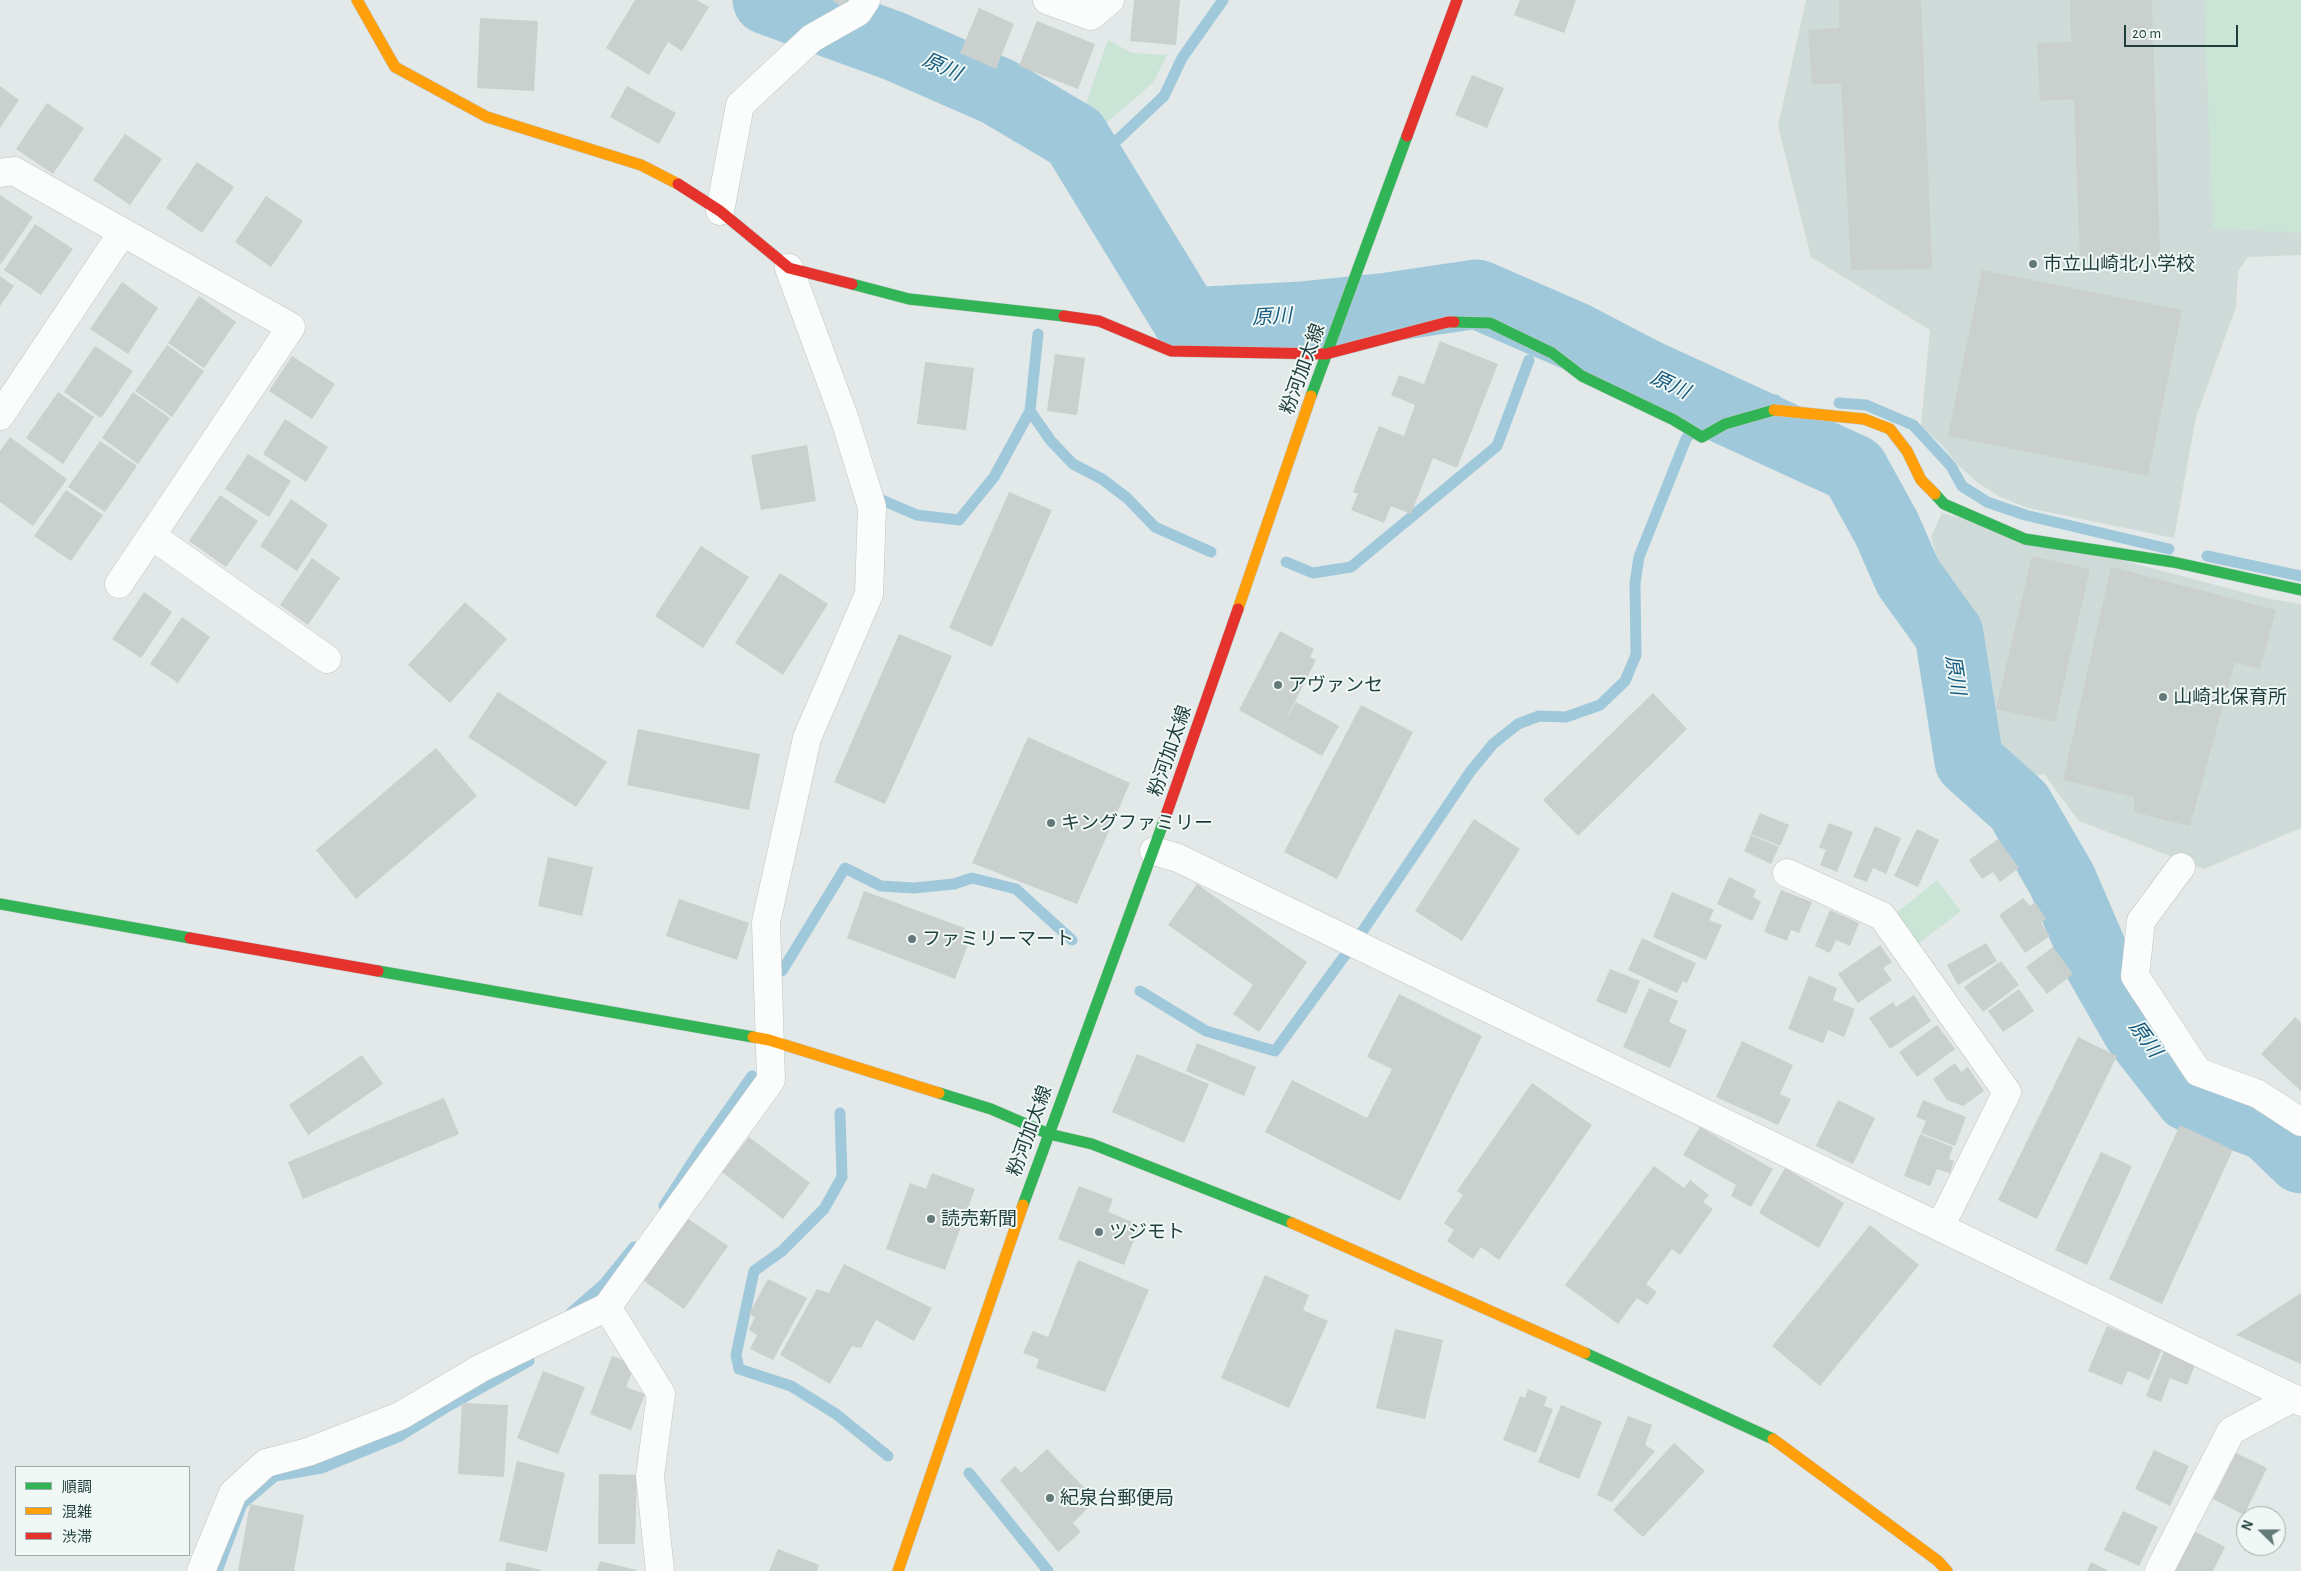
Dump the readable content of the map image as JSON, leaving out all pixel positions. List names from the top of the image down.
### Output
{
  "streets": {
    "street": ["粉河加太線"]
  },
  "water": ["原川"],
  "places": [
    "市立山崎北小学校",
    "アヴァンセ",
    "山崎北保育所",
    "キングファミリー",
    "ファミリーマート",
    "読売新聞",
    "ツジモト",
    "紀泉台郵便局"
  ],
  "legend": ["順調", "混雑", "渋滞"],
  "scale_bar": "20 m",
  "north": "left"
}
